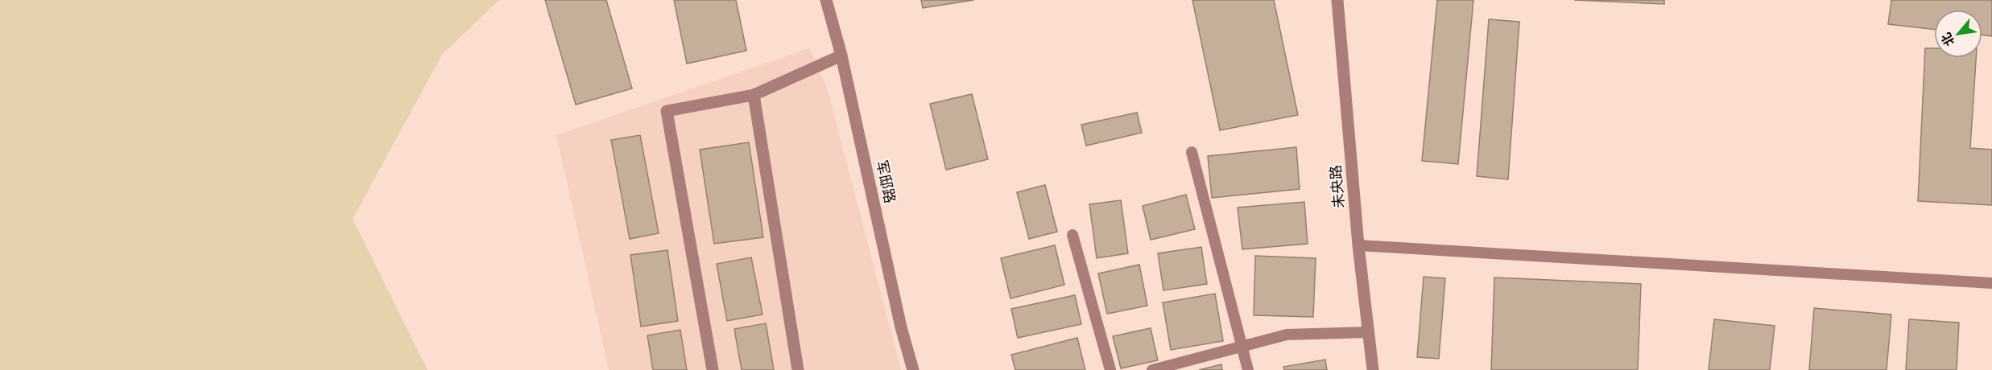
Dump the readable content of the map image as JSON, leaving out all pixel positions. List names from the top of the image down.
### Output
{
  "streets": {
    "street": ["军邸路", "未央路"]
  },
  "north": "bottom left"
}
